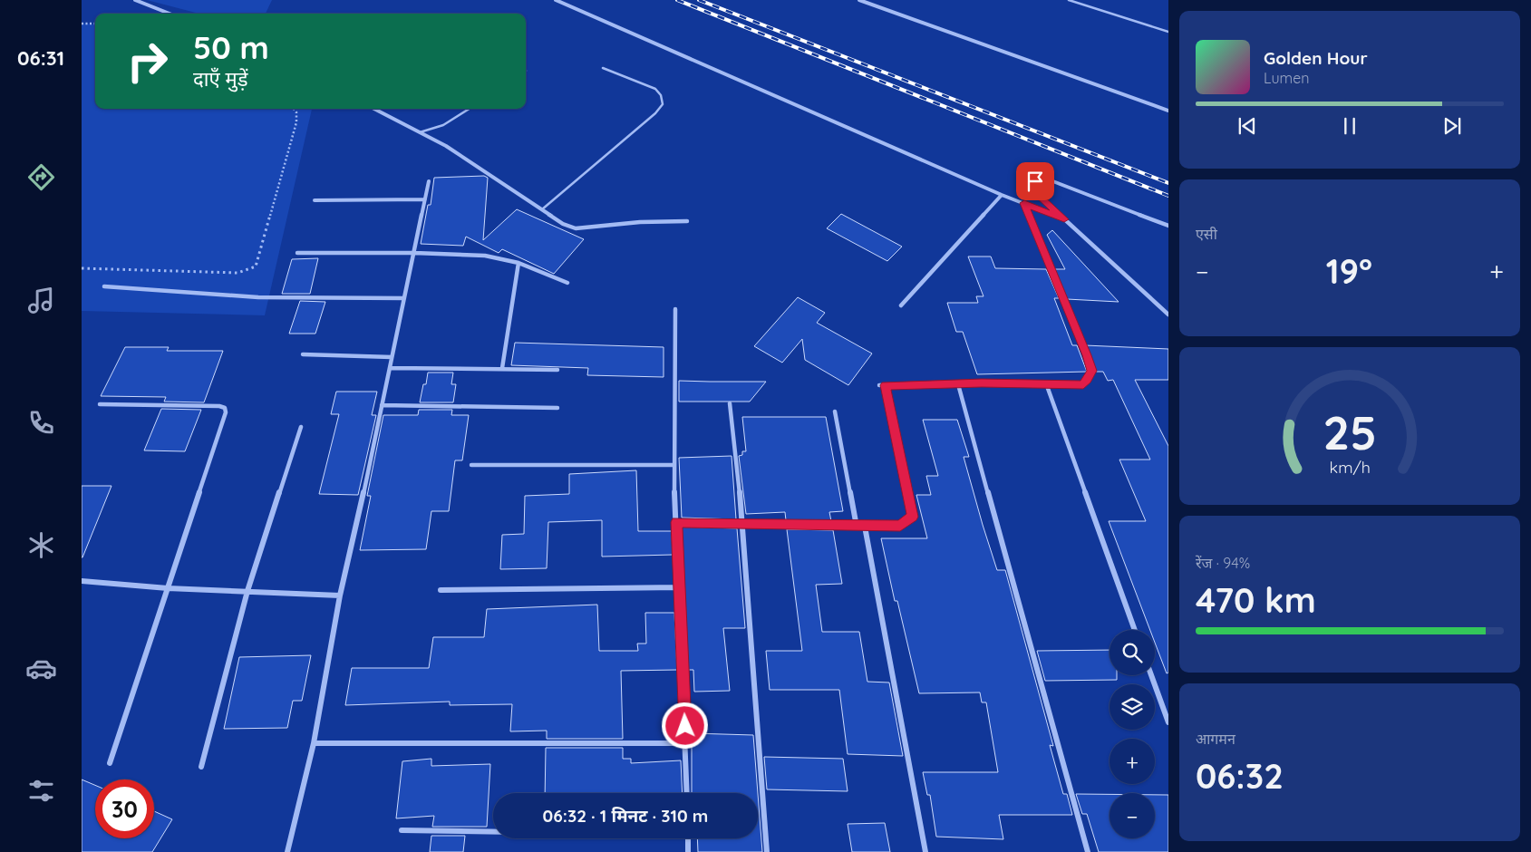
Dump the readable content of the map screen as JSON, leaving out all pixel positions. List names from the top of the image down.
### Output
{
  "page": {
    "tabs": "06:31",
    "turn": ["50 m", "दाएँ मुड़ें"],
    "song": ["Golden Hour", "Lumen"],
    "tile": [
      "एसी",
      ["रेंज · 94%", "470 km"],
      ["आगमन", "06:32"]
    ],
    "heat": ["−", "19°", "+"],
    "map_buttons": ["+", "−"],
    "limit": "30",
    "trip": "06:32 · 1 मिनट · 310 m",
    "gauge": ["25", "km/h"]
  }
}
